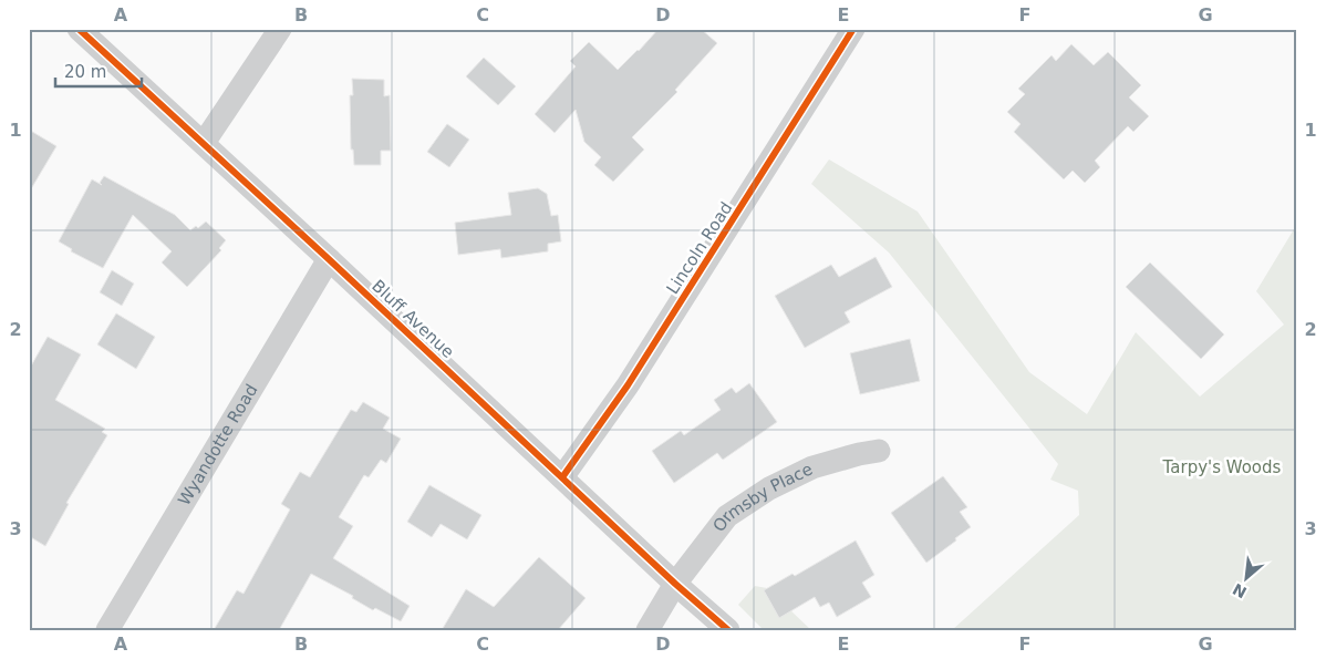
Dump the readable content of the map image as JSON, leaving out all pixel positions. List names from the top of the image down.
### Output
{
  "streets": {
    "street": [
      "Lincoln Road",
      "Bluff Avenue",
      "Wyandotte Road",
      "Ormsby Place"
    ]
  },
  "crossings": [
    ["Lincoln Road", "Bluff Avenue"],
    ["Bluff Avenue", "Wyandotte Road"],
    ["Bluff Avenue", "Ormsby Place"]
  ],
  "parks": ["Tarpy's Woods"],
  "scale_bar": "20 m",
  "north": "bottom left",
  "grid": {
    "columns": [
      "A",
      "B",
      "C",
      "D",
      "E",
      "F",
      "G"
    ],
    "rows": ["1", "2", "3"]
  }
}
